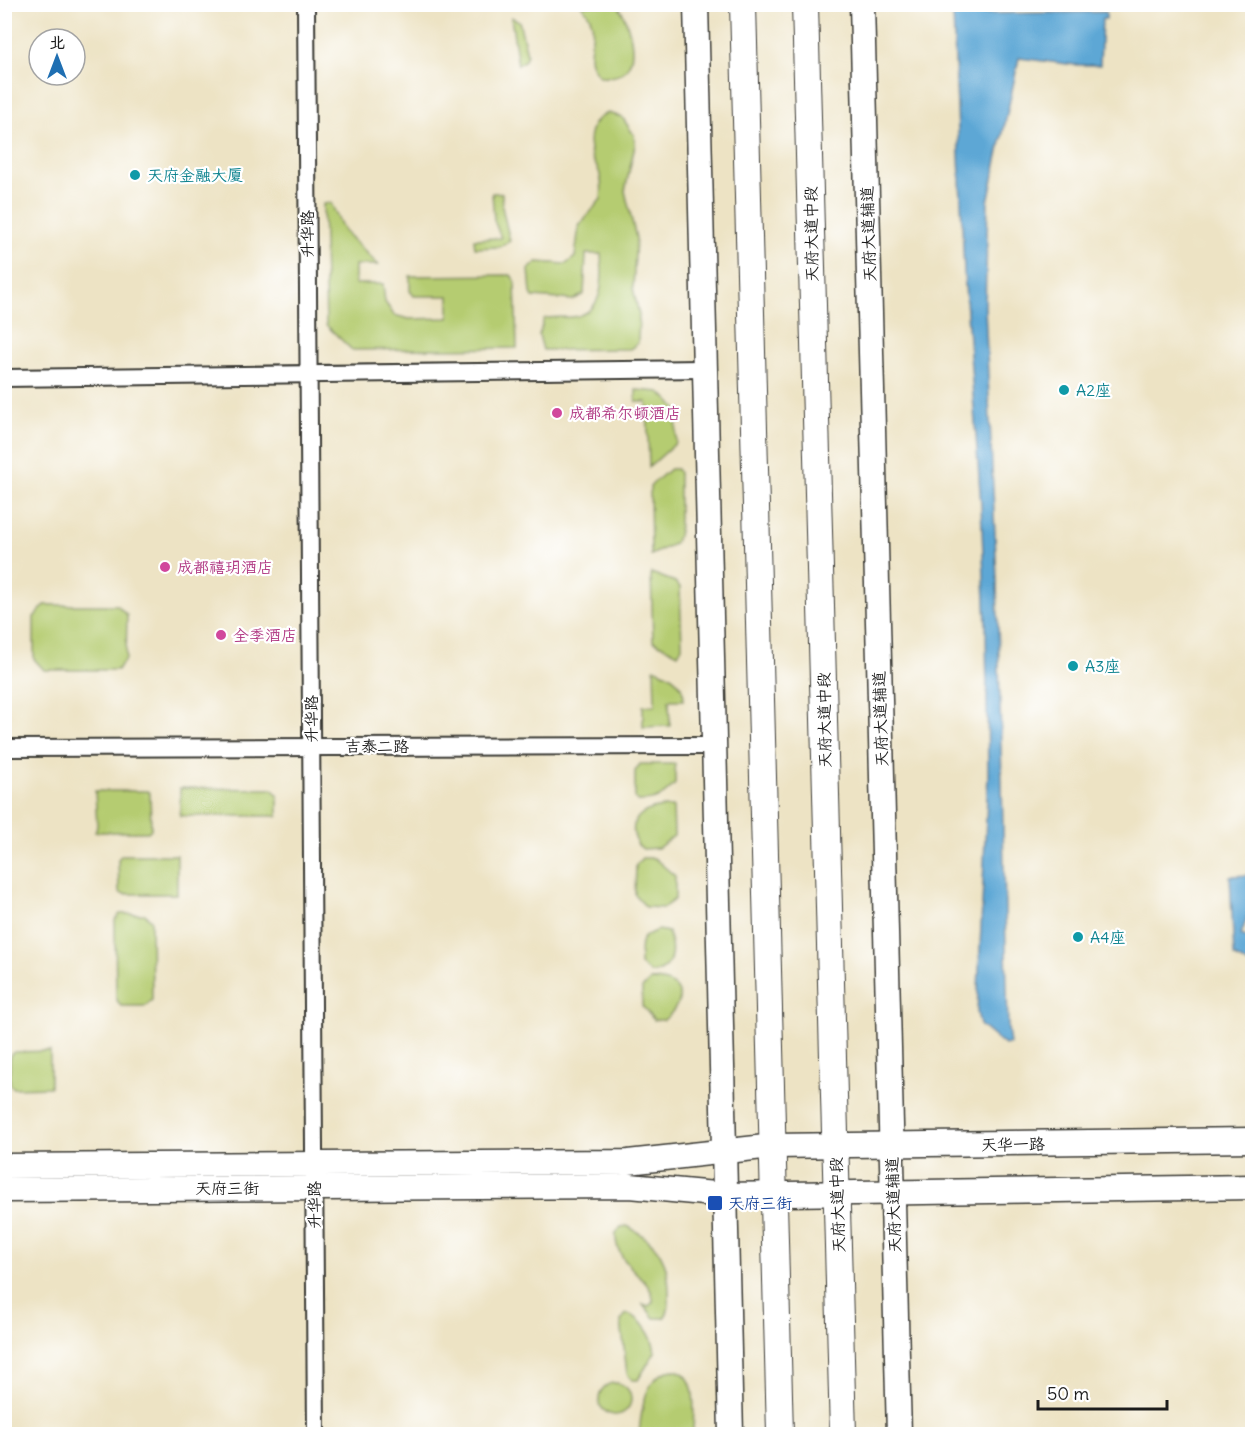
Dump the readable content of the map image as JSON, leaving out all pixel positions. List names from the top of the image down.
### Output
{
  "streets": {
    "main road": ["天府大道中段"],
    "street": [
      "升华路",
      "天府大道辅道",
      "吉泰二路",
      "天华一路",
      "天府三街"
    ]
  },
  "crossings": [
    ["升华路", "吉泰二路"],
    ["升华路", "天府三街"],
    ["天府大道中段", "天华一路"],
    ["天府大道中段", "天府三街"],
    ["天府大道辅道", "天华一路"],
    ["天府大道辅道", "天府三街"],
    ["天华一路", "天府三街"]
  ],
  "places": {
    "other": [
      "天府金融大厦",
      "A2座",
      "成都希尔顿酒店",
      "成都禧玥酒店",
      "全季酒店",
      "A3座",
      "A4座"
    ],
    "transit": ["天府三街"]
  },
  "scale_bar": "50 m",
  "north": "top"
}
